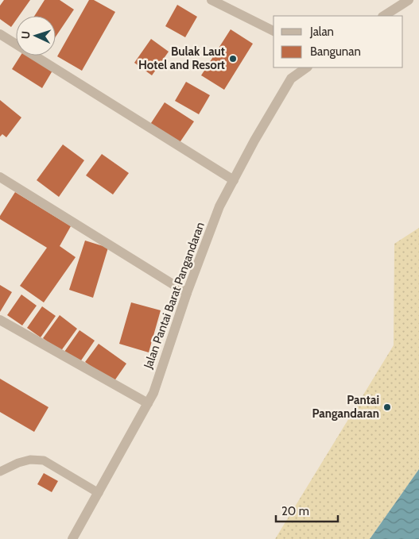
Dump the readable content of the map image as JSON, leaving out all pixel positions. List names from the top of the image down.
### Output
{
  "streets": {
    "street": ["Jalan Pantai Barat Pangandaran"]
  },
  "places": ["Bulak Laut Hotel and Resort", "Pantai Pangandaran"],
  "legend": ["Jalan", "Bangunan"],
  "scale_bar": "20 m",
  "north": "left"
}
